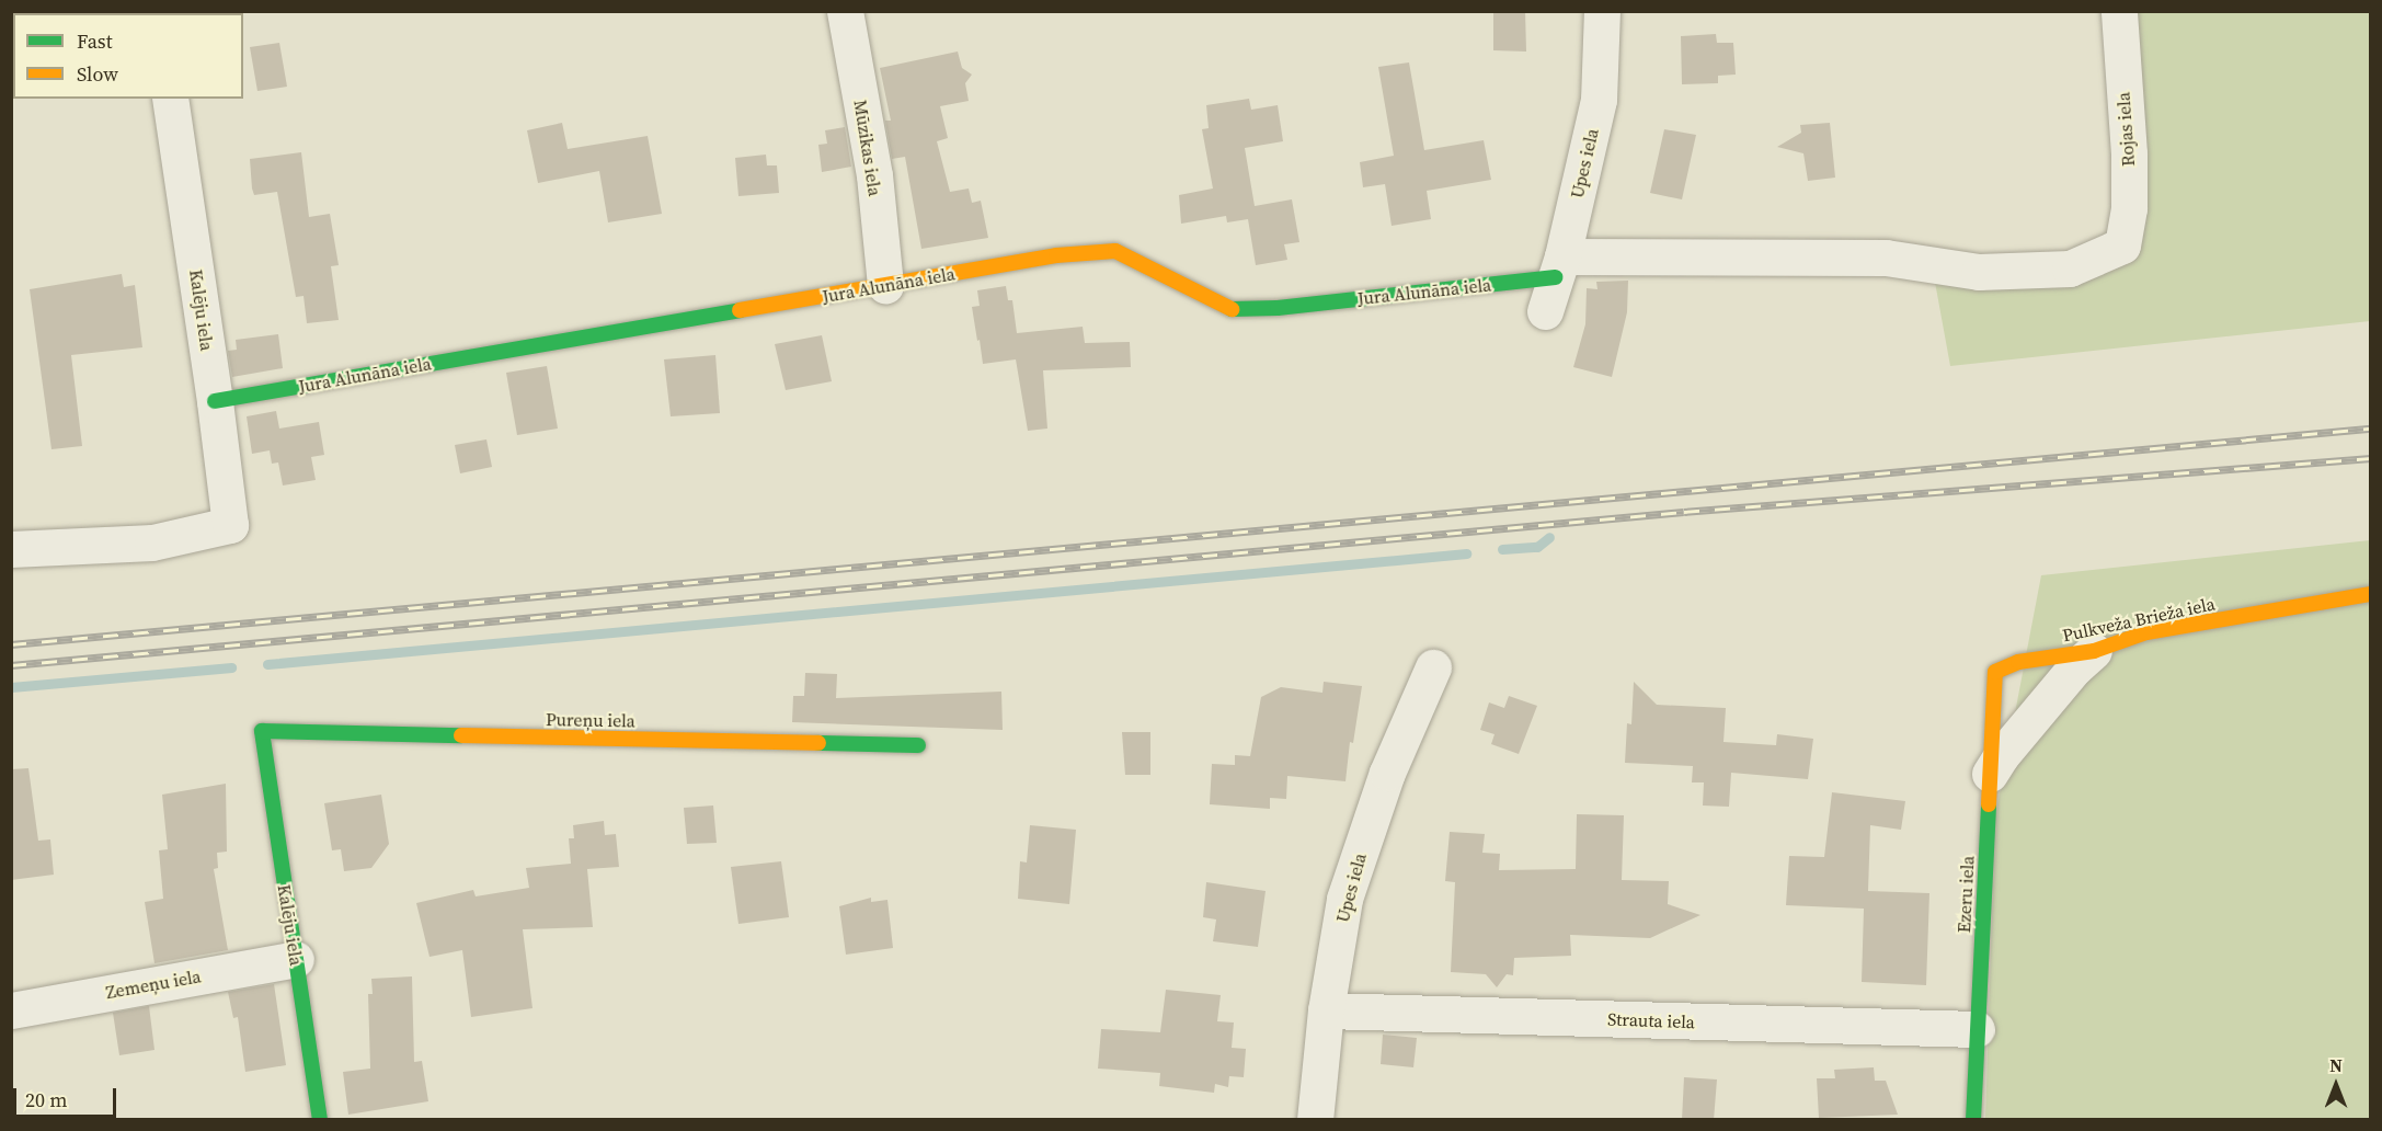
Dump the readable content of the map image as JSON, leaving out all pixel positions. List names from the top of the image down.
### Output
{
  "streets": {
    "street": [
      "Rojas iela",
      "Mūzikas iela",
      "Upes iela",
      "Jura Alunāna iela",
      "Kalēju iela",
      "Pulkveža Brieža iela",
      "Pureņu iela",
      "Ezeru iela",
      "Zemeņu iela",
      "Strauta iela"
    ]
  },
  "crossings": [
    ["Rojas iela", "Jura Alunāna iela"],
    ["Mūzikas iela", "Jura Alunāna iela"],
    ["Upes iela", "Jura Alunāna iela"],
    ["Upes iela", "Strauta iela"],
    ["Jura Alunāna iela", "Kalēju iela"],
    ["Kalēju iela", "Pureņu iela"],
    ["Kalēju iela", "Zemeņu iela"],
    ["Pulkveža Brieža iela", "Ezeru iela"],
    ["Ezeru iela", "Strauta iela"]
  ],
  "legend": ["Fast", "Slow"],
  "scale_bar": "20 m",
  "north": "top"
}
